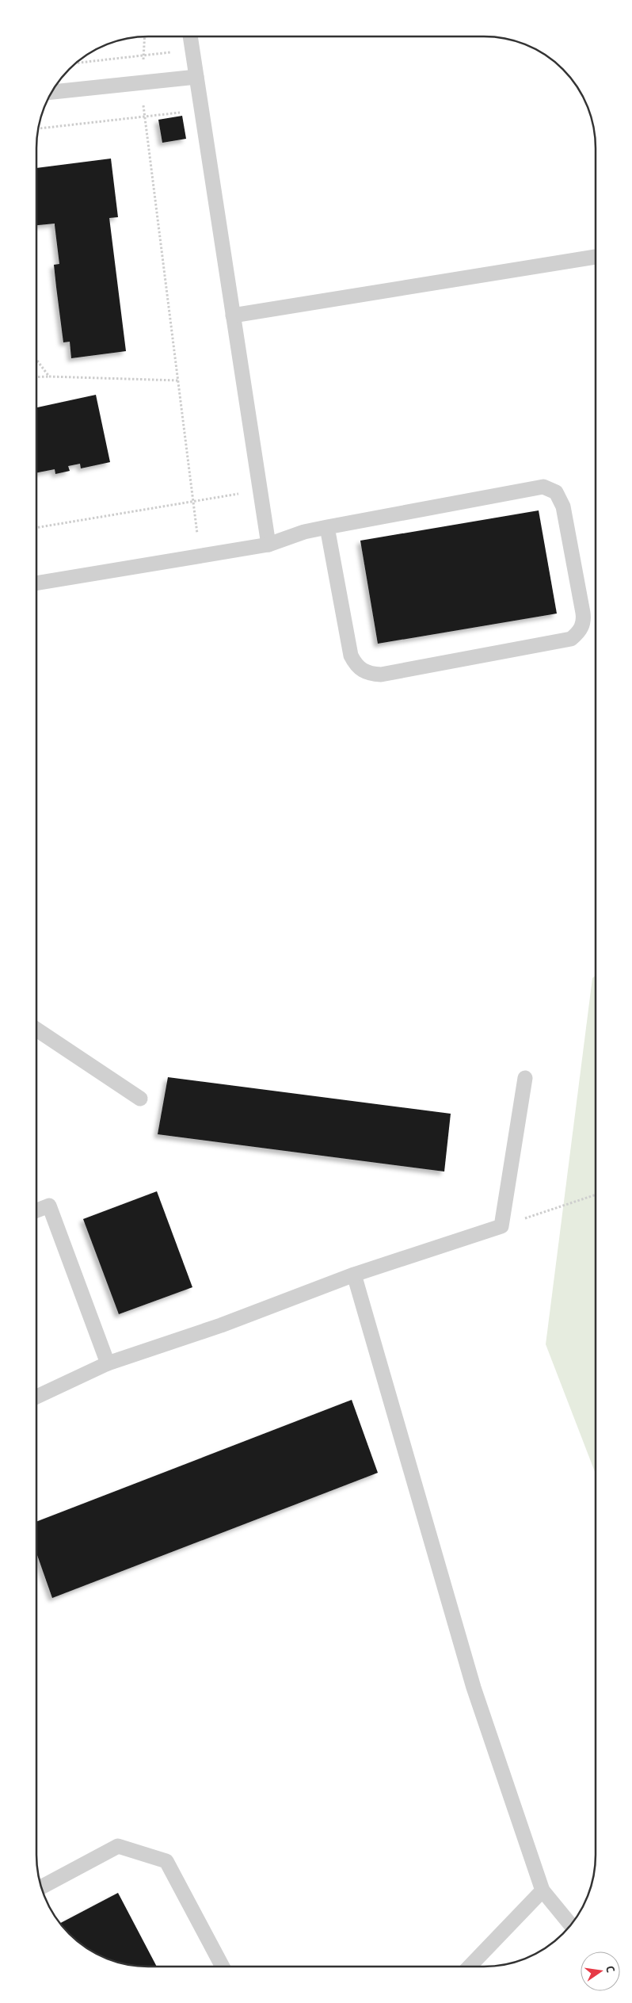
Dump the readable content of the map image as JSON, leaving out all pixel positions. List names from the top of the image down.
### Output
{
  "north": "right"
}
